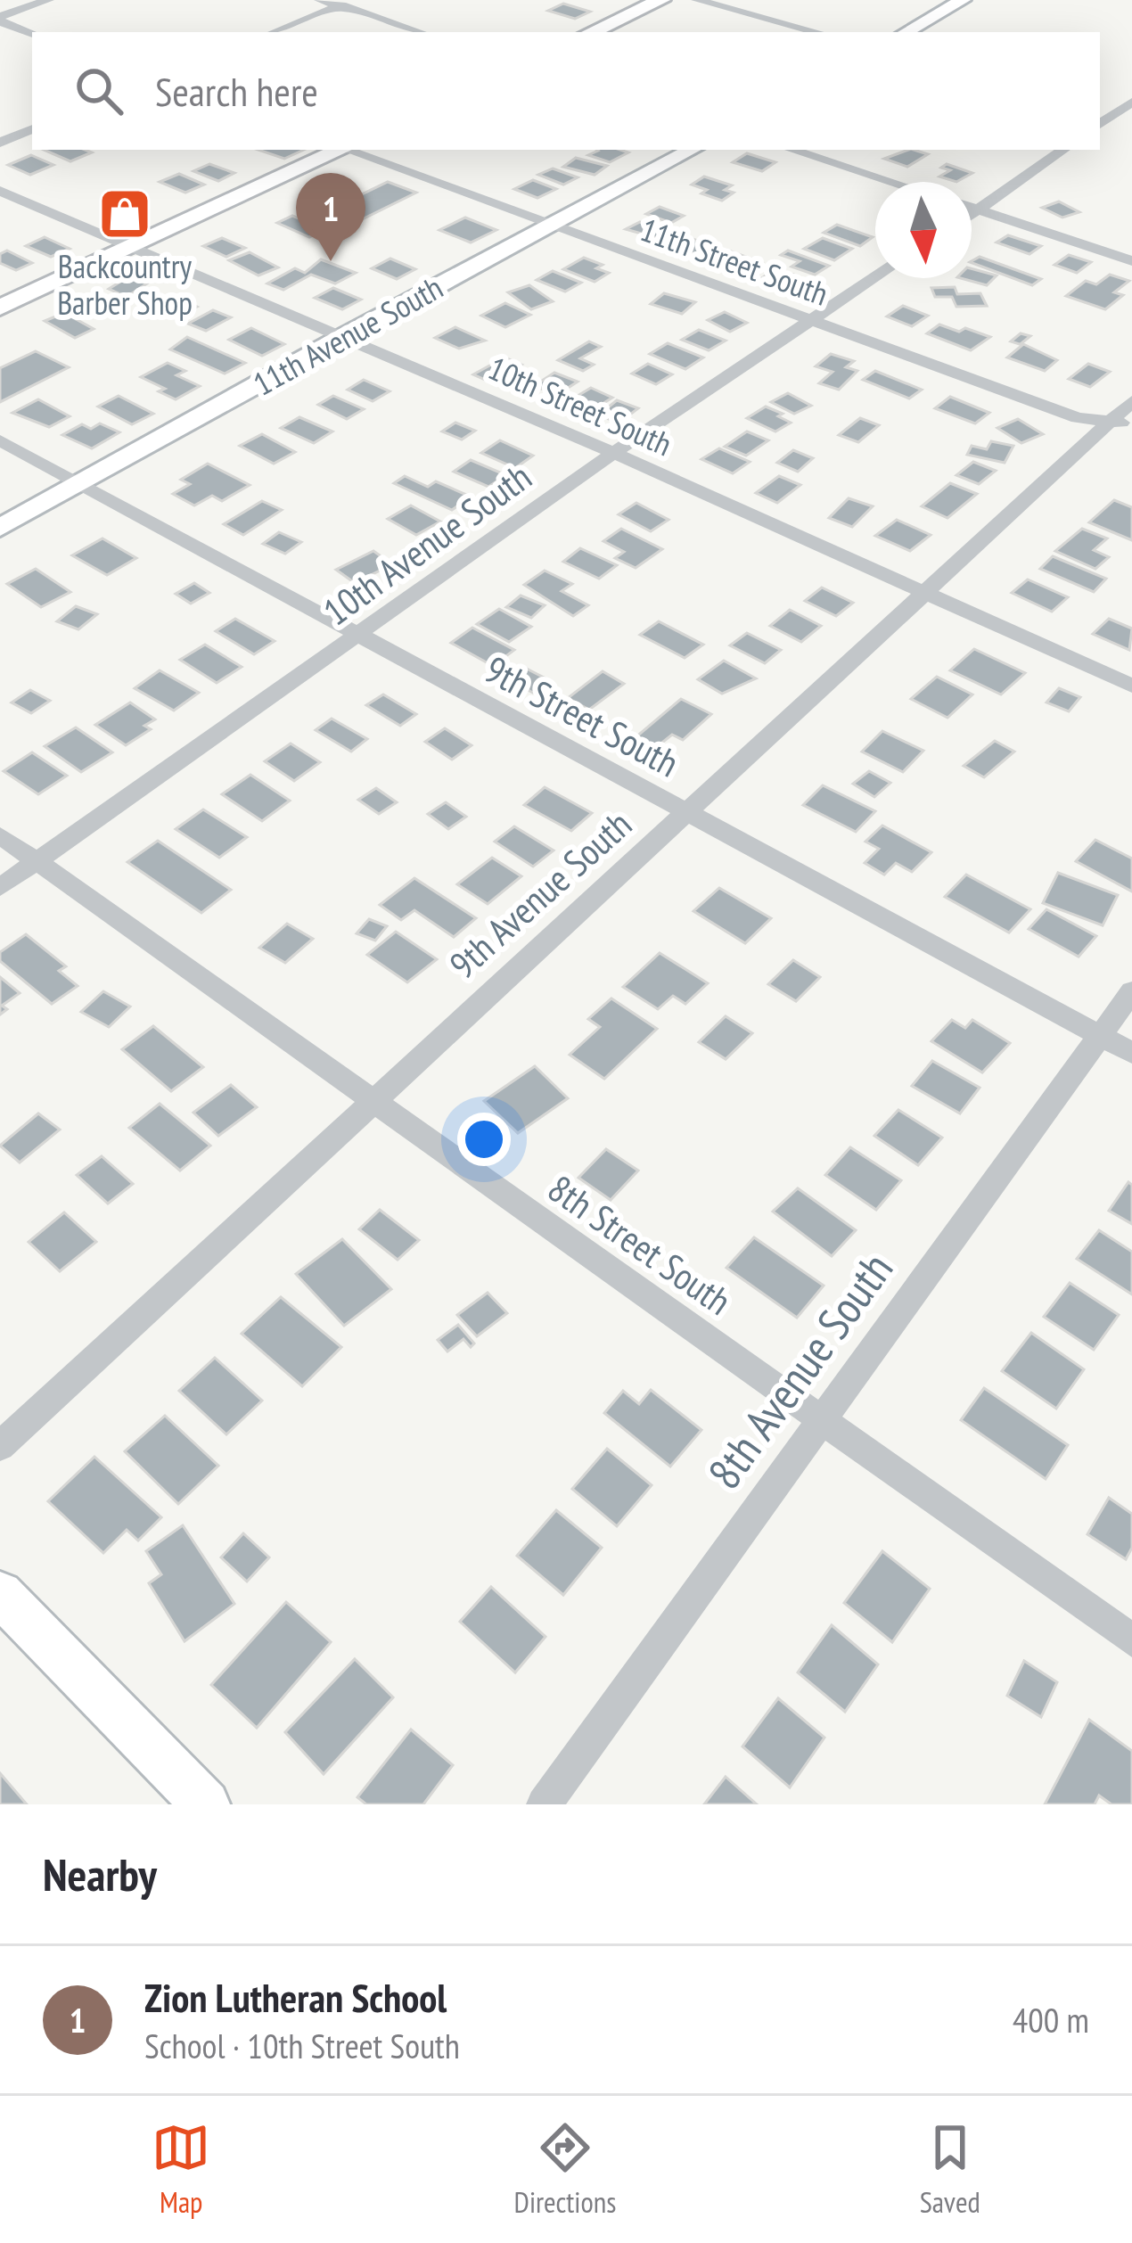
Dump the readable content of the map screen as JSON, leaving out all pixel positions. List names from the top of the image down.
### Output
{
  "streets": {
    "street": [
      "11th Street South",
      "11th Avenue South",
      "10th Street South",
      "10th Avenue South",
      "9th Street South",
      "9th Avenue South",
      "8th Street South",
      "8th Avenue South"
    ]
  },
  "crossings": [
    ["11th Street South", "11th Avenue South"],
    ["11th Street South", "10th Avenue South"],
    ["11th Street South", "9th Avenue South"],
    ["11th Avenue South", "10th Street South"],
    ["11th Avenue South", "9th Street South"],
    ["10th Street South", "10th Avenue South"],
    ["10th Street South", "9th Avenue South"],
    ["10th Avenue South", "9th Street South"],
    ["10th Avenue South", "8th Street South"],
    ["9th Street South", "9th Avenue South"],
    ["9th Street South", "8th Avenue South"],
    ["9th Avenue South", "8th Street South"],
    ["8th Street South", "8th Avenue South"]
  ],
  "places": {
    "shop": ["Backcountry Barber Shop"]
  },
  "north": "bottom",
  "page": {
    "search": "Search here",
    "pins": "1",
    "heading": "Nearby",
    "list": [
      {
        "mark": "1",
        "name": "Zion Lutheran School",
        "note": "School · 10th Street South",
        "value": "400 m"
      }
    ],
    "nav": ["Map", "Directions", "Saved"]
  }
}
